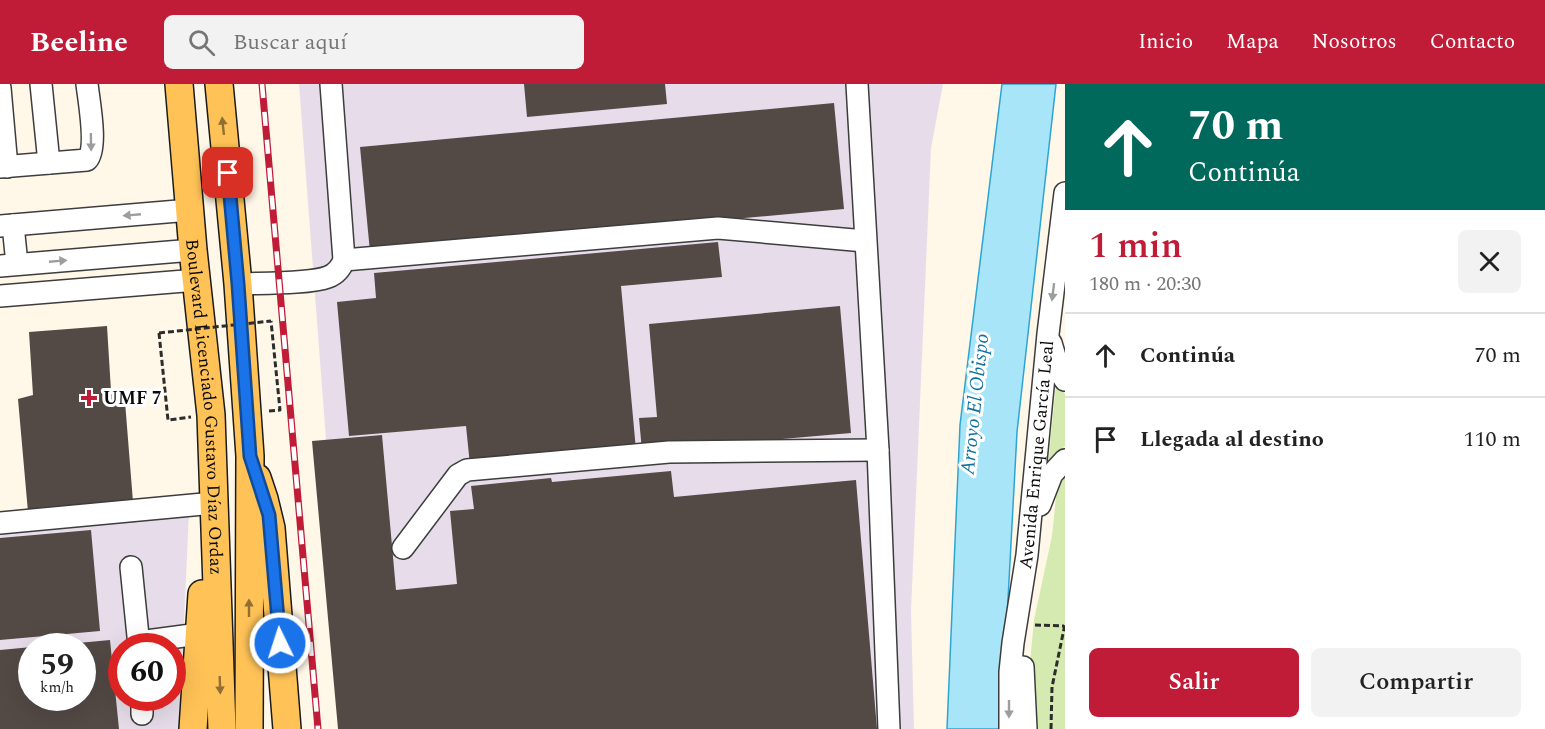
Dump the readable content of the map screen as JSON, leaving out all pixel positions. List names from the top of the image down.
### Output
{
  "streets": {
    "main road": ["Boulevard Licenciado Gustavo Díaz Ordaz"],
    "street": ["Avenida Enrique García Leal"]
  },
  "water": ["Arroyo El Obispo"],
  "places": {
    "health": ["UMF 7"]
  },
  "page": {
    "header": "Beeline",
    "search": "Buscar aquí",
    "nav": [
      "Inicio",
      "Mapa",
      "Nosotros",
      "Contacto"
    ],
    "turn": ["70 m", "Continúa"],
    "heading": ["1 min", "180 m · 20:30"],
    "list": [
      {
        "name": "Continúa",
        "value": "70 m"
      },
      {
        "name": "Llegada al destino",
        "value": "110 m"
      }
    ],
    "speed": "59 km/h",
    "limit": "60",
    "buttons": ["Salir", "Compartir"]
  }
}
